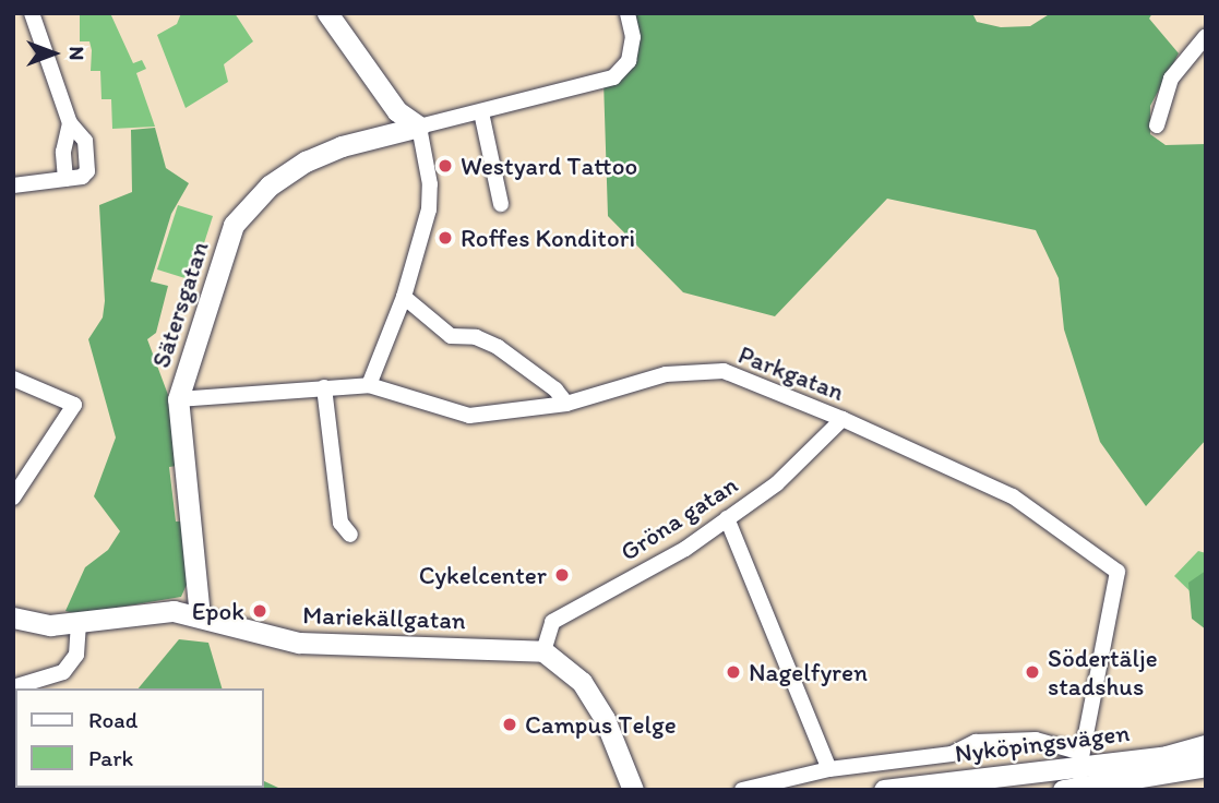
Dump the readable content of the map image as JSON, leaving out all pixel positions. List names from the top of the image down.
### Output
{
  "streets": {
    "street": [
      "Sätersgatan",
      "Parkgatan",
      "Gröna gatan",
      "Mariekällgatan",
      "Nyköpingsvägen"
    ]
  },
  "crossings": [
    ["Sätersgatan", "Parkgatan"],
    ["Sätersgatan", "Mariekällgatan"],
    ["Parkgatan", "Gröna gatan"],
    ["Parkgatan", "Nyköpingsvägen"],
    ["Gröna gatan", "Mariekällgatan"]
  ],
  "places": [
    "Westyard Tattoo",
    "Roffes Konditori",
    "Cykelcenter",
    "Epok",
    "Nagelfyren",
    "Södertälje stadshus",
    "Campus Telge"
  ],
  "legend": ["Road", "Park"],
  "north": "right"
}
